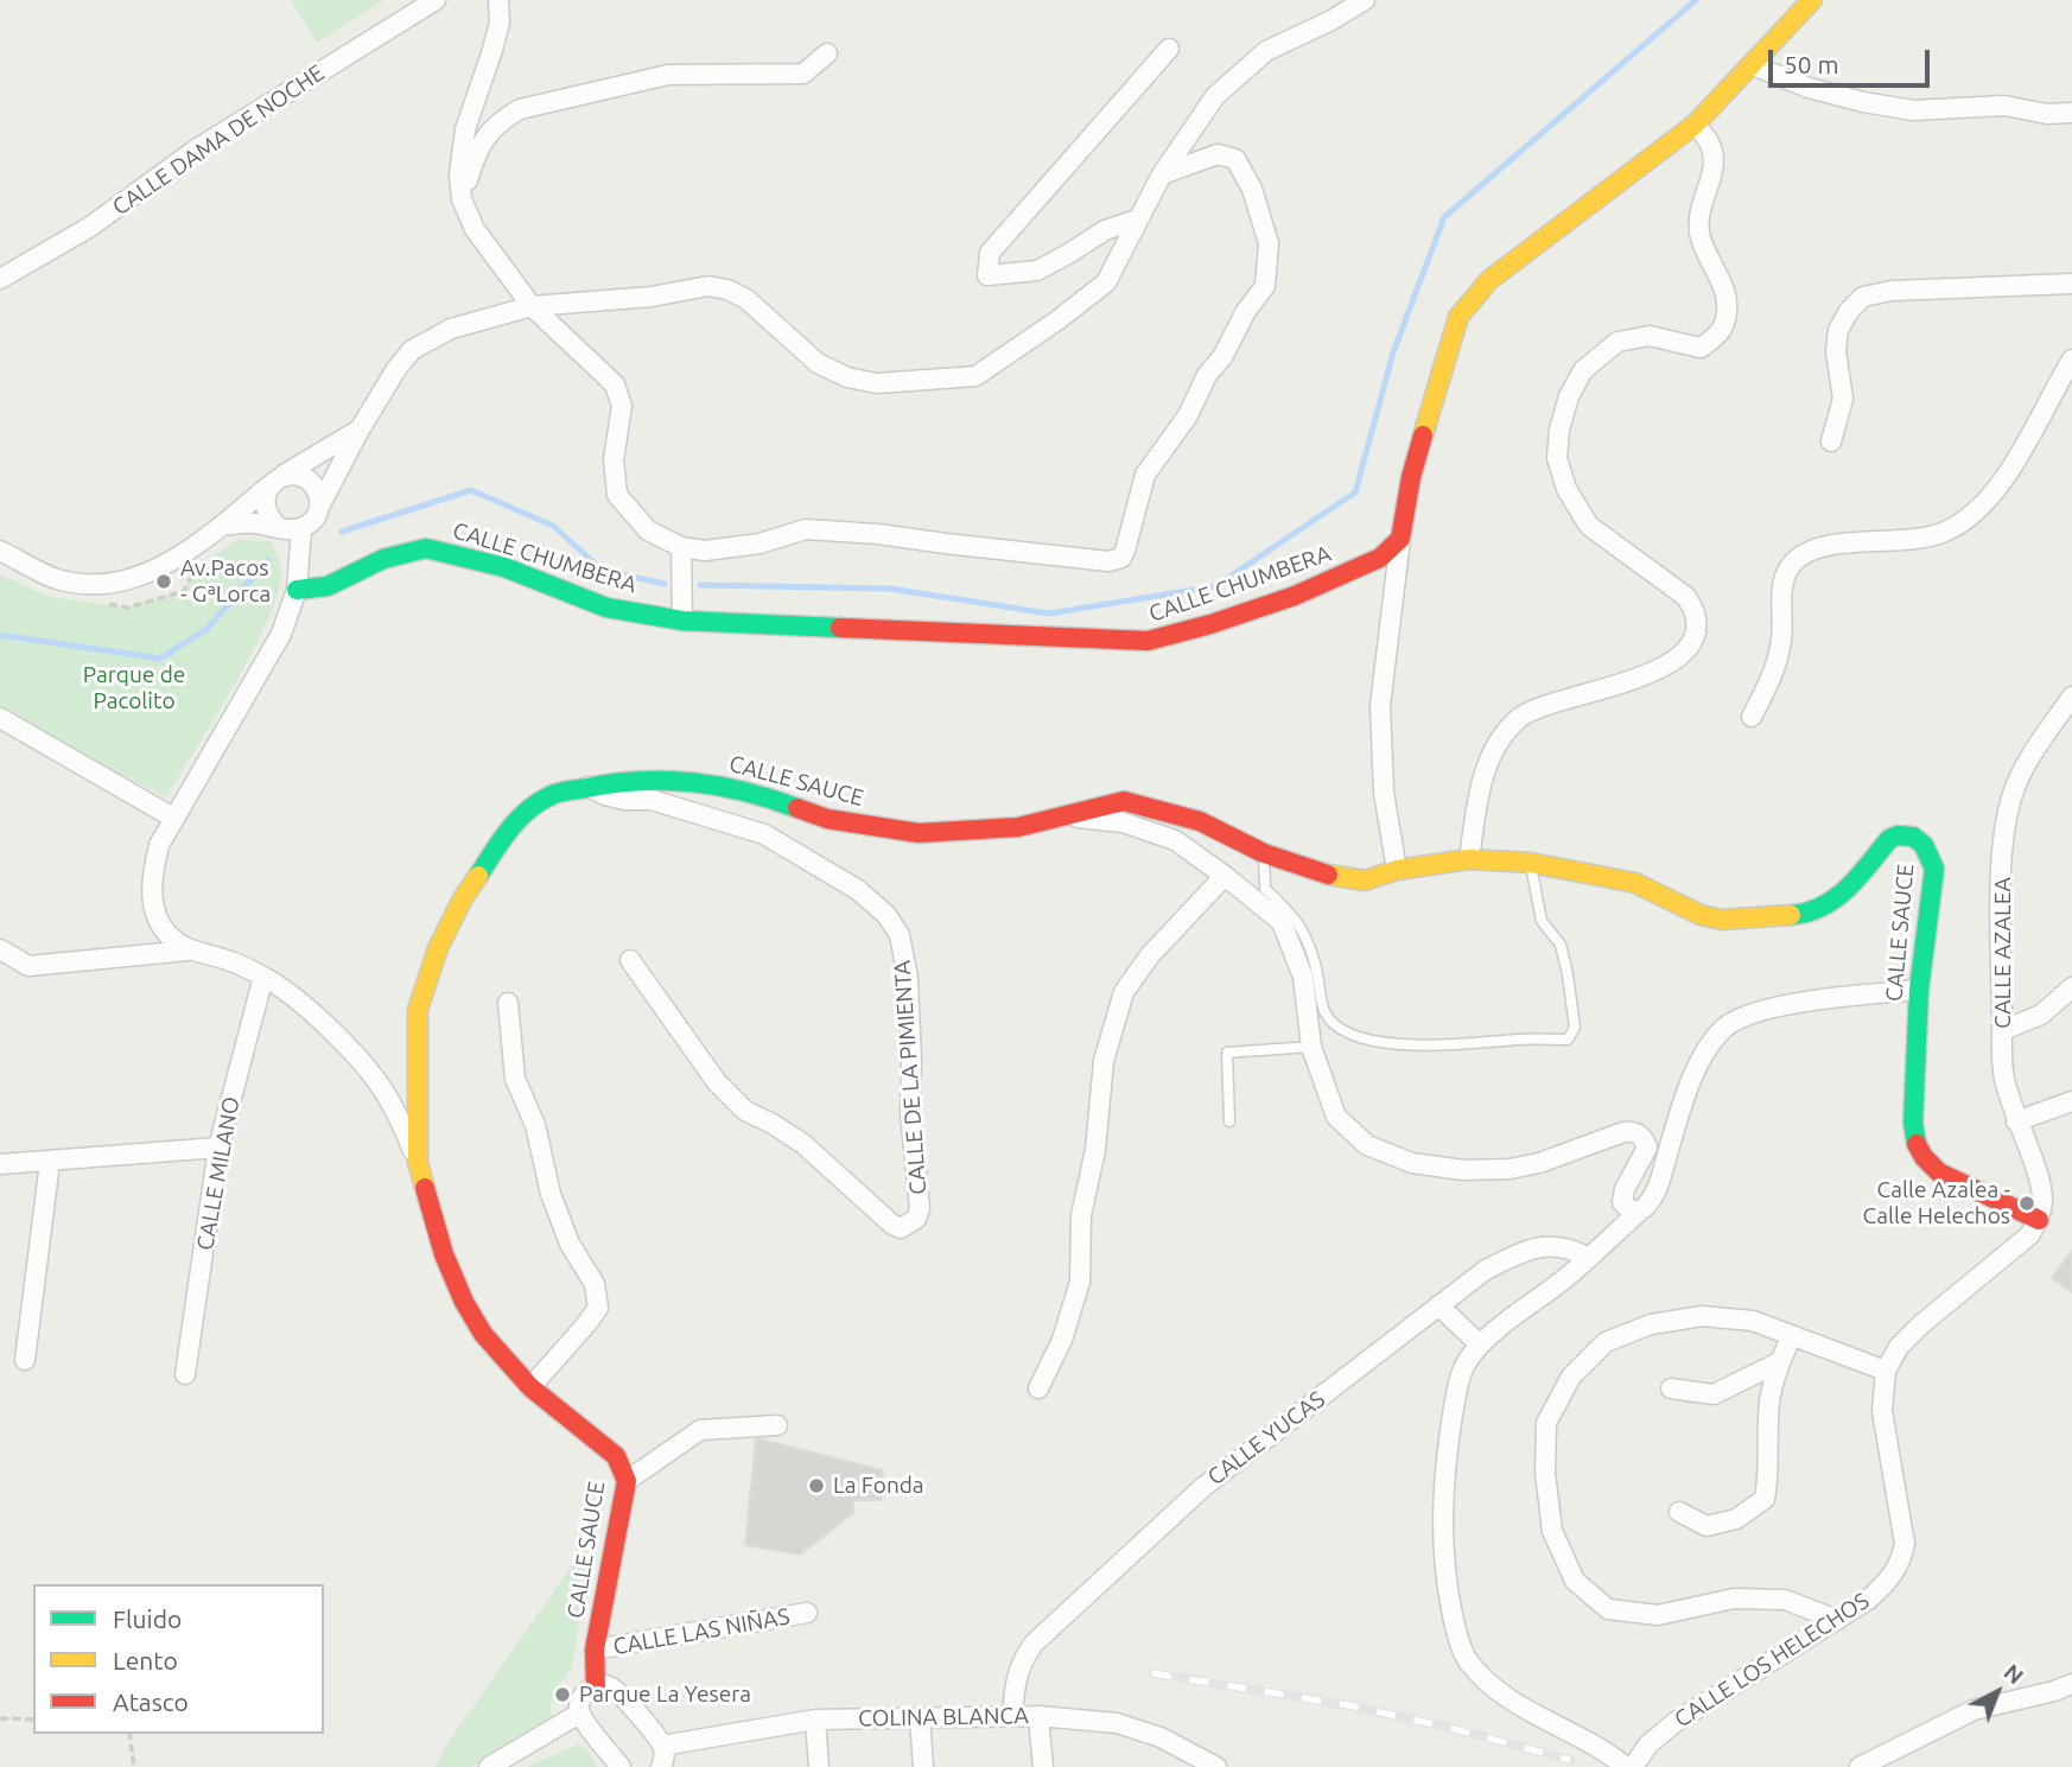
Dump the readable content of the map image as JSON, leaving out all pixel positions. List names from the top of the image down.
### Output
{
  "streets": {
    "street": [
      "CALLE DAMA DE NOCHE",
      "CALLE CHUMBERA",
      "CALLE SAUCE",
      "CALLE AZALEA",
      "CALLE DE LA PIMIENTA",
      "CALLE MILANO",
      "CALLE YUCAS",
      "CALLE LAS NIÑAS",
      "CALLE LOS HELECHOS",
      "COLINA BLANCA"
    ]
  },
  "crossings": [
    ["CALLE SAUCE", "CALLE AZALEA"],
    ["CALLE SAUCE", "CALLE DE LA PIMIENTA"],
    ["CALLE SAUCE", "CALLE LAS NIÑAS"],
    ["CALLE SAUCE", "CALLE LOS HELECHOS"],
    ["CALLE AZALEA", "CALLE LOS HELECHOS"],
    ["CALLE YUCAS", "COLINA BLANCA"]
  ],
  "parks": ["Parque de Pacolito"],
  "places": [
    "Av.Pacos - GªLorca",
    "Calle Azalea - Calle Helechos",
    "La Fonda",
    "Parque La Yesera"
  ],
  "legend": ["Fluido", "Lento", "Atasco"],
  "scale_bar": "50 m",
  "north": "top right"
}
